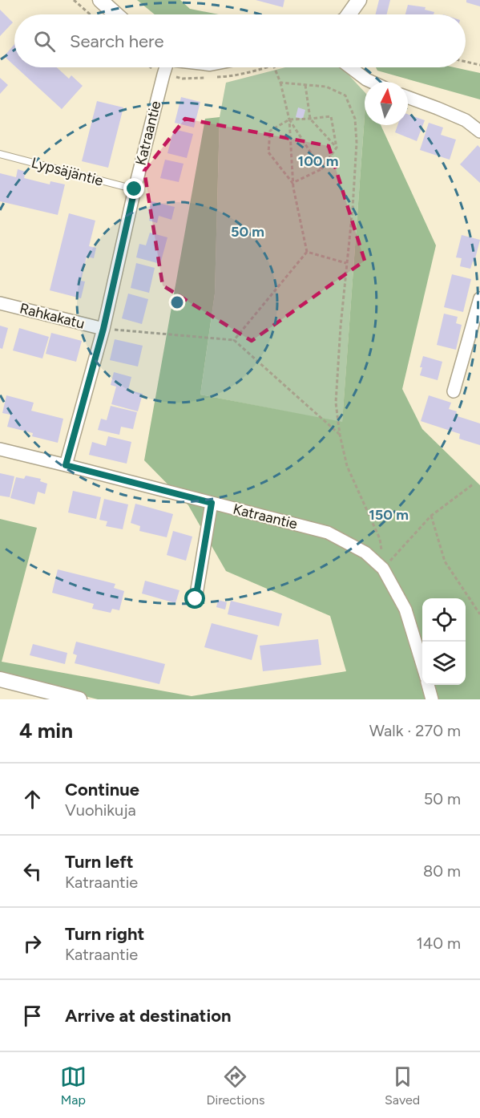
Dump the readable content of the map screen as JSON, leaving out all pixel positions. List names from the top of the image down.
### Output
{
  "streets": {
    "street": ["Katraantie", "Rahkakatu"],
    "lane": ["Lypsäjäntie"]
  },
  "crossings": [
    ["Katraantie", "Lypsäjäntie"],
    ["Katraantie", "Rahkakatu"]
  ],
  "north": "top",
  "page": {
    "search": "Search here",
    "heading": ["4 min", "Walk · 270 m"],
    "list": [
      ["Continue", "Vuohikuja", "50 m"],
      ["Turn left", "Katraantie", "80 m"],
      ["Turn right", "Katraantie", "140 m"],
      "Arrive at destination"
    ],
    "nav": ["Map", "Directions", "Saved"]
  },
  "rings": ["100 m", "50 m", "150 m"]
}
